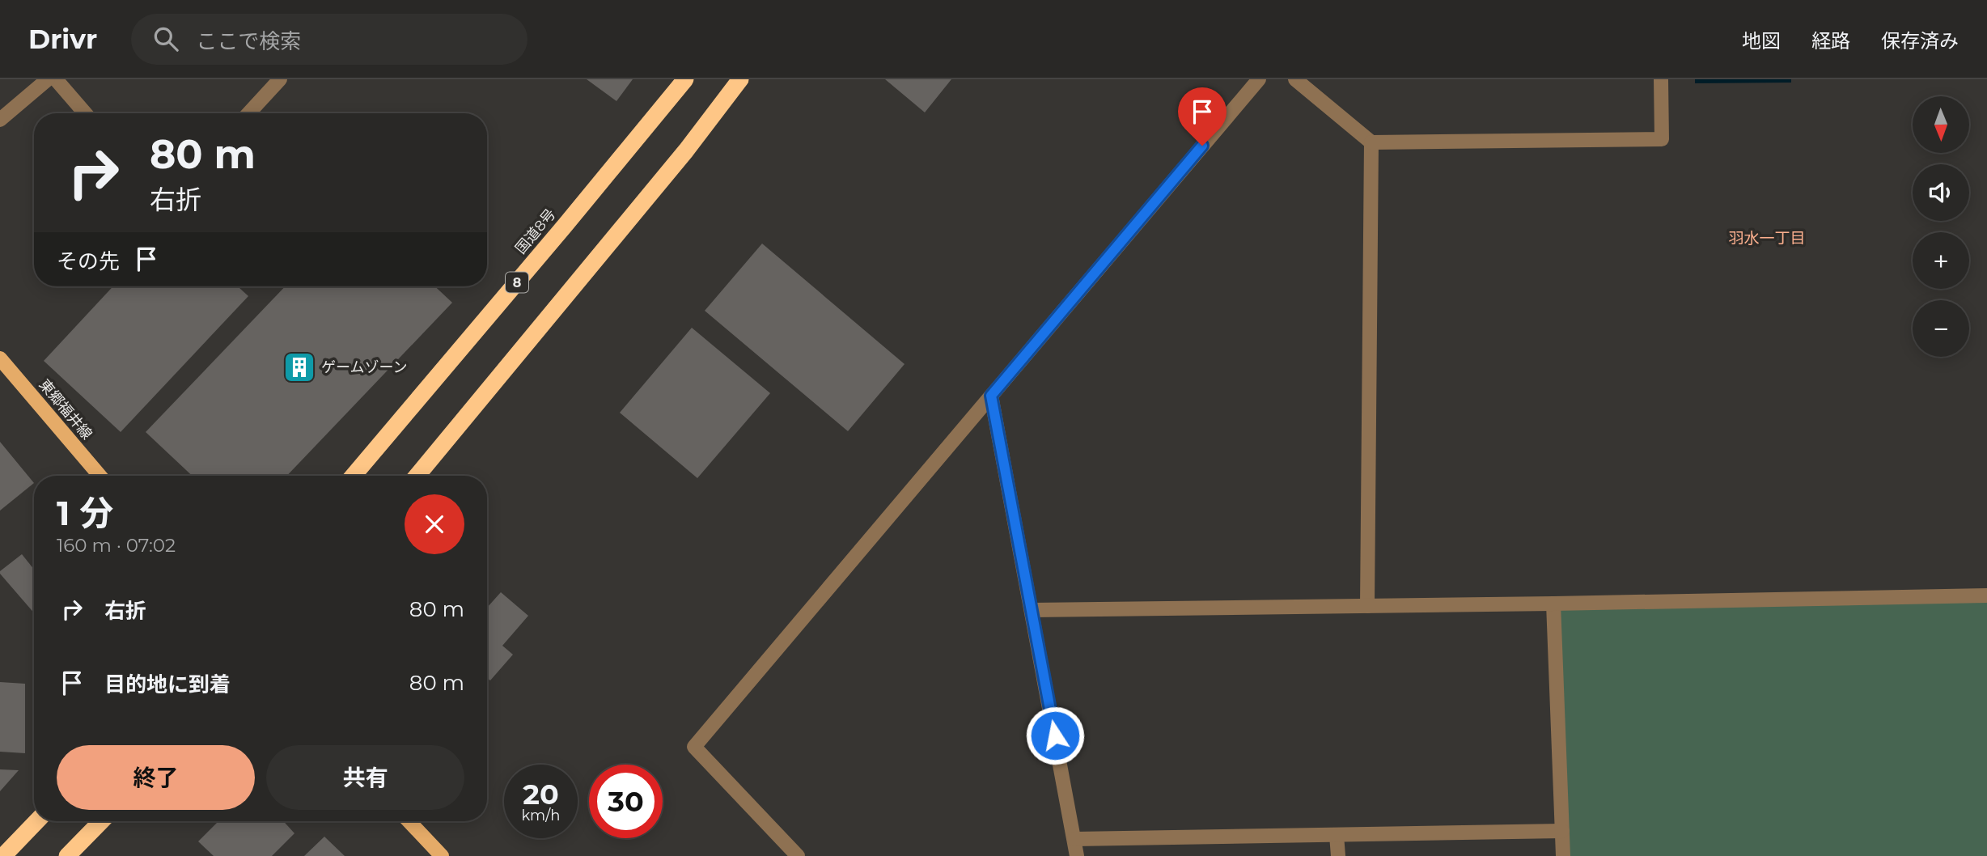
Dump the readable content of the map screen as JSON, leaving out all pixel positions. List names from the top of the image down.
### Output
{
  "streets": {
    "highway": ["国道8号", "8"],
    "main road": ["東郷福井線"]
  },
  "districts": ["羽水一丁目"],
  "places": {
    "building": ["ゲームゾーン"]
  },
  "north": "bottom",
  "page": {
    "header": "Drivr",
    "search": "ここで検索",
    "nav": ["地図", "経路", "保存済み"],
    "map_buttons": ["+", "−"],
    "turn": ["80 m", "右折"],
    "then": "その先",
    "heading": ["1 分", "160 m · 07:02"],
    "list": [
      {
        "name": "右折",
        "value": "80 m"
      },
      {
        "name": "目的地に到着",
        "value": "80 m"
      }
    ],
    "buttons": ["終了", "共有"],
    "speed": "20 km/h",
    "limit": "30"
  }
}
